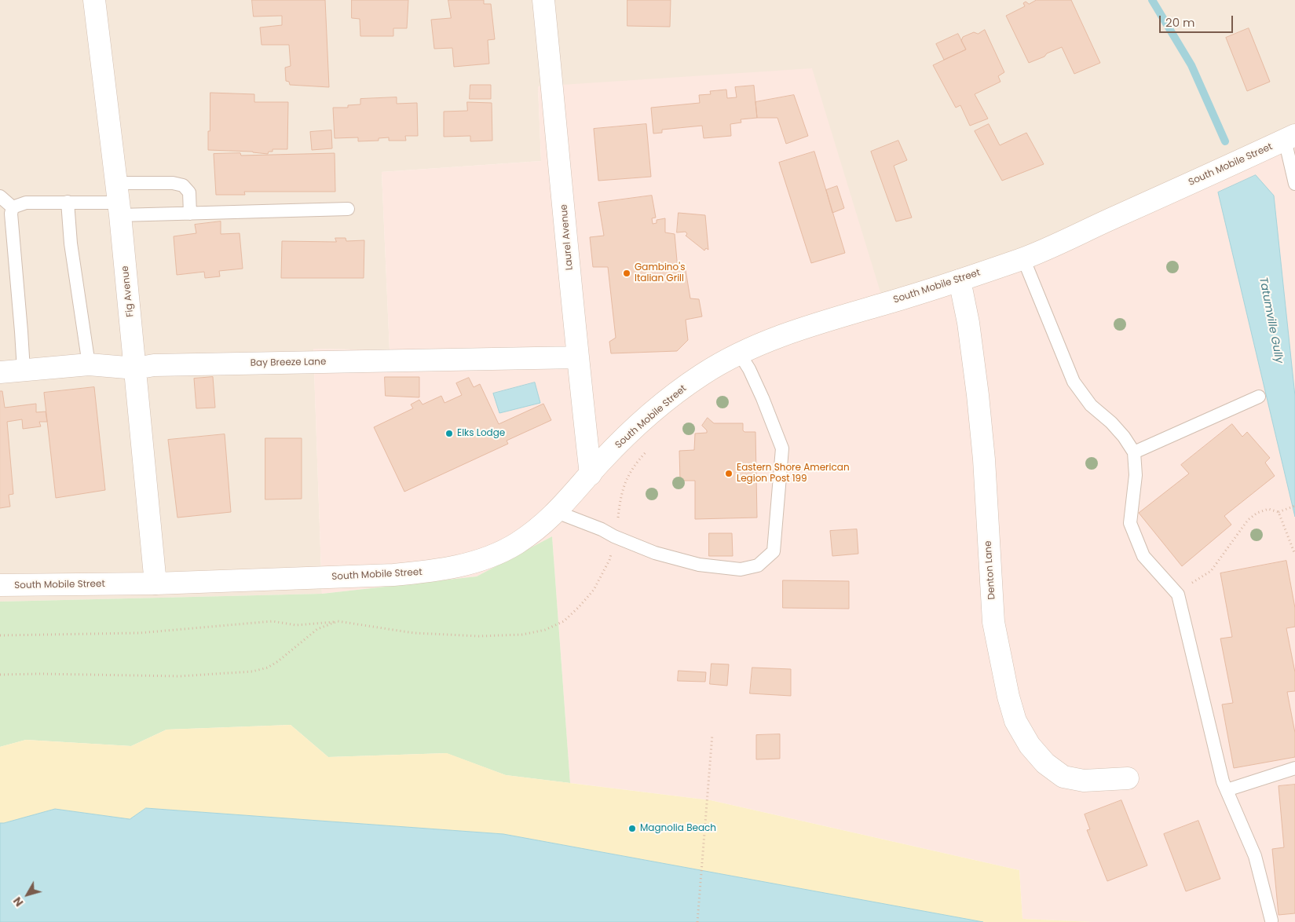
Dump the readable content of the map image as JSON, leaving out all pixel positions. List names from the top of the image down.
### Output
{
  "streets": {
    "street": [
      "South Mobile Street",
      "Laurel Avenue",
      "Fig Avenue",
      "Bay Breeze Lane",
      "Denton Lane"
    ]
  },
  "crossings": [
    ["South Mobile Street", "Laurel Avenue"],
    ["South Mobile Street", "Fig Avenue"],
    ["South Mobile Street", "Denton Lane"],
    ["Laurel Avenue", "Bay Breeze Lane"],
    ["Fig Avenue", "Bay Breeze Lane"]
  ],
  "water": ["Tatumville Gully"],
  "places": [
    "Gambino's Italian Grill",
    "Elks Lodge",
    "Eastern Shore American Legion Post 199",
    "Magnolia Beach"
  ],
  "scale_bar": "20 m",
  "north": "bottom left"
}
